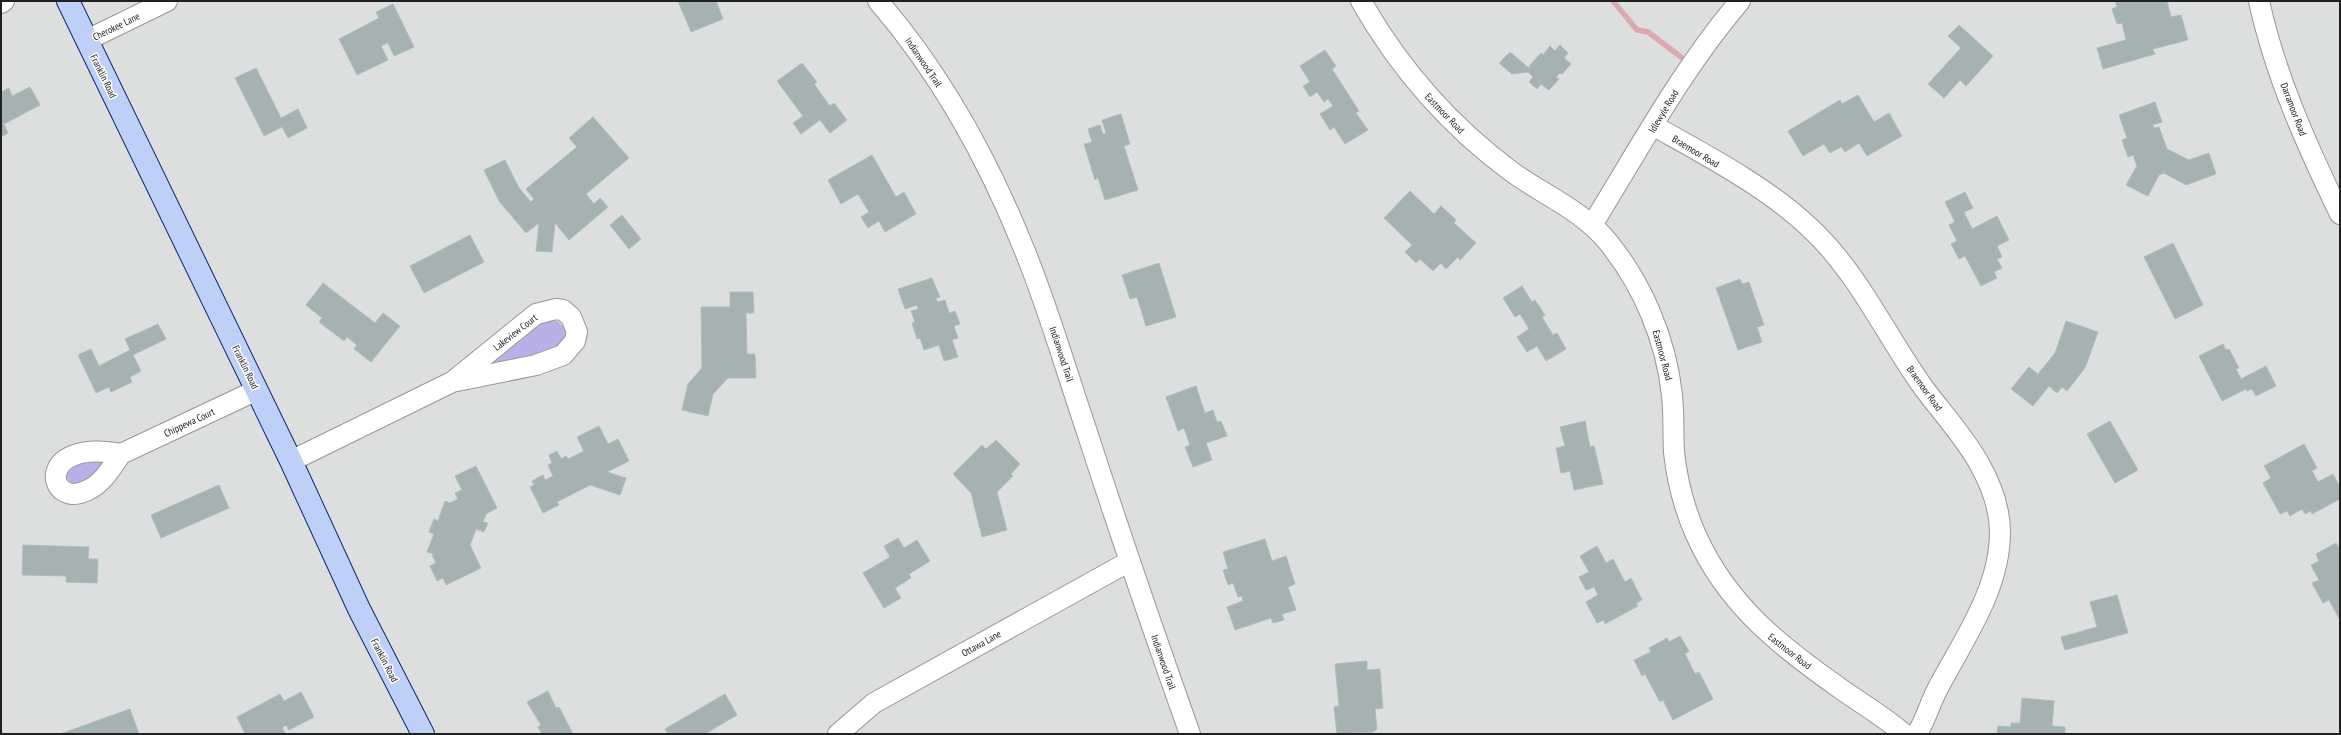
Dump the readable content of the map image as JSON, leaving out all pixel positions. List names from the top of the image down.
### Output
{
  "streets": {
    "street": [
      "Cherokee Lane",
      "Indianwood Trail",
      "Franklin Road",
      "Darramoor Road",
      "Idlewyle Road",
      "Eastmoor Road",
      "Braemoor Road",
      "Lakeview Court",
      "Chippewa Court",
      "Ottawa Lane"
    ]
  },
  "crossings": [
    ["Cherokee Lane", "Franklin Road"],
    ["Indianwood Trail", "Ottawa Lane"],
    ["Franklin Road", "Lakeview Court"],
    ["Franklin Road", "Chippewa Court"],
    ["Idlewyle Road", "Eastmoor Road"],
    ["Idlewyle Road", "Braemoor Road"]
  ]
}
